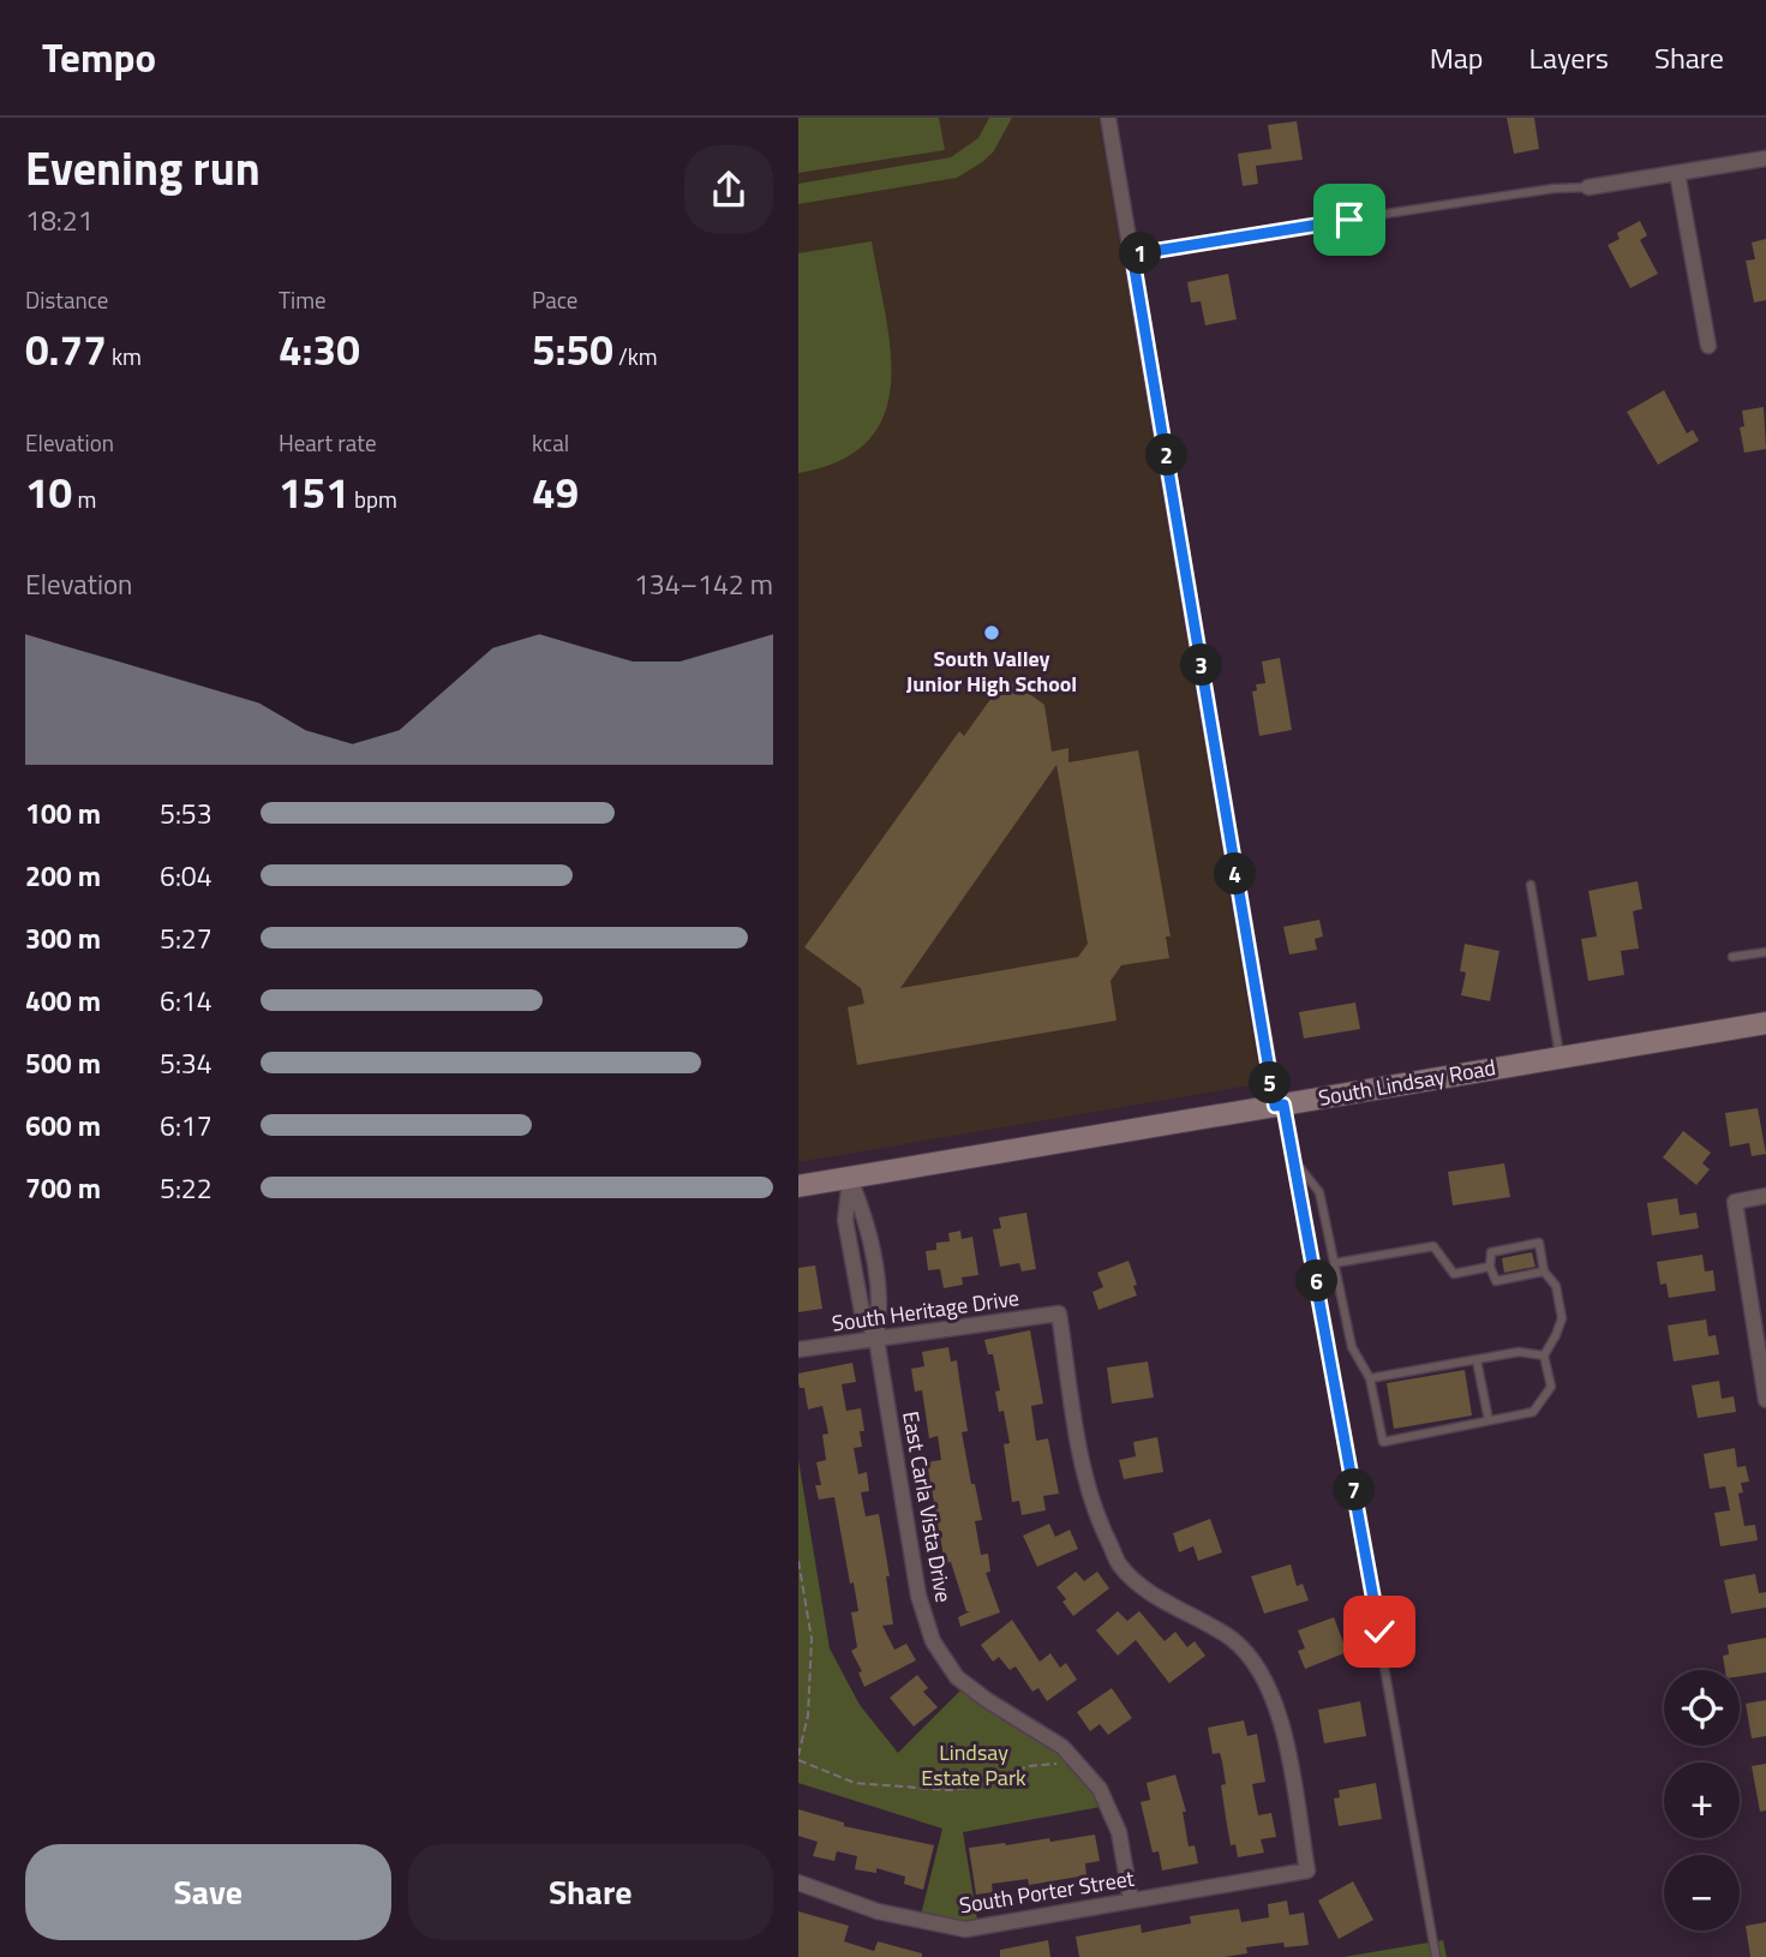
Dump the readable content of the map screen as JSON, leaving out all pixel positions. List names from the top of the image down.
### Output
{
  "streets": {
    "main road": ["South Lindsay Road"],
    "street": ["South Heritage Drive", "East Carla Vista Drive", "South Porter Street"]
  },
  "crossings": [
    ["South Lindsay Road", "East Carla Vista Drive"],
    ["South Heritage Drive", "East Carla Vista Drive"],
    ["South Heritage Drive", "South Porter Street"],
    ["East Carla Vista Drive", "South Porter Street"]
  ],
  "parks": ["Lindsay Estate Park"],
  "places": ["South Valley Junior High School"],
  "page": {
    "header": "Tempo",
    "nav": ["Map", "Layers", "Share"],
    "heading": ["Evening run", "18:21"],
    "pins": [
      "1",
      "2",
      "3",
      "4",
      "5",
      "6",
      "7"
    ],
    "stats": [
      ["Distance", "0.77 km"],
      ["Time", "4:30"],
      ["Pace", "5:50 /km"],
      ["Elevation", "10 m"],
      ["Heart rate", "151 bpm"],
      ["kcal", "49"]
    ],
    "chart": ["Elevation", "134–142 m"],
    "list": [
      {
        "name": "100 m",
        "note": "5:53"
      },
      {
        "name": "200 m",
        "note": "6:04"
      },
      {
        "name": "300 m",
        "note": "5:27"
      },
      {
        "name": "400 m",
        "note": "6:14"
      },
      {
        "name": "500 m",
        "note": "5:34"
      },
      {
        "name": "600 m",
        "note": "6:17"
      },
      {
        "name": "700 m",
        "note": "5:22"
      }
    ],
    "map_buttons": ["+", "−"],
    "buttons": ["Save", "Share"]
  }
}
